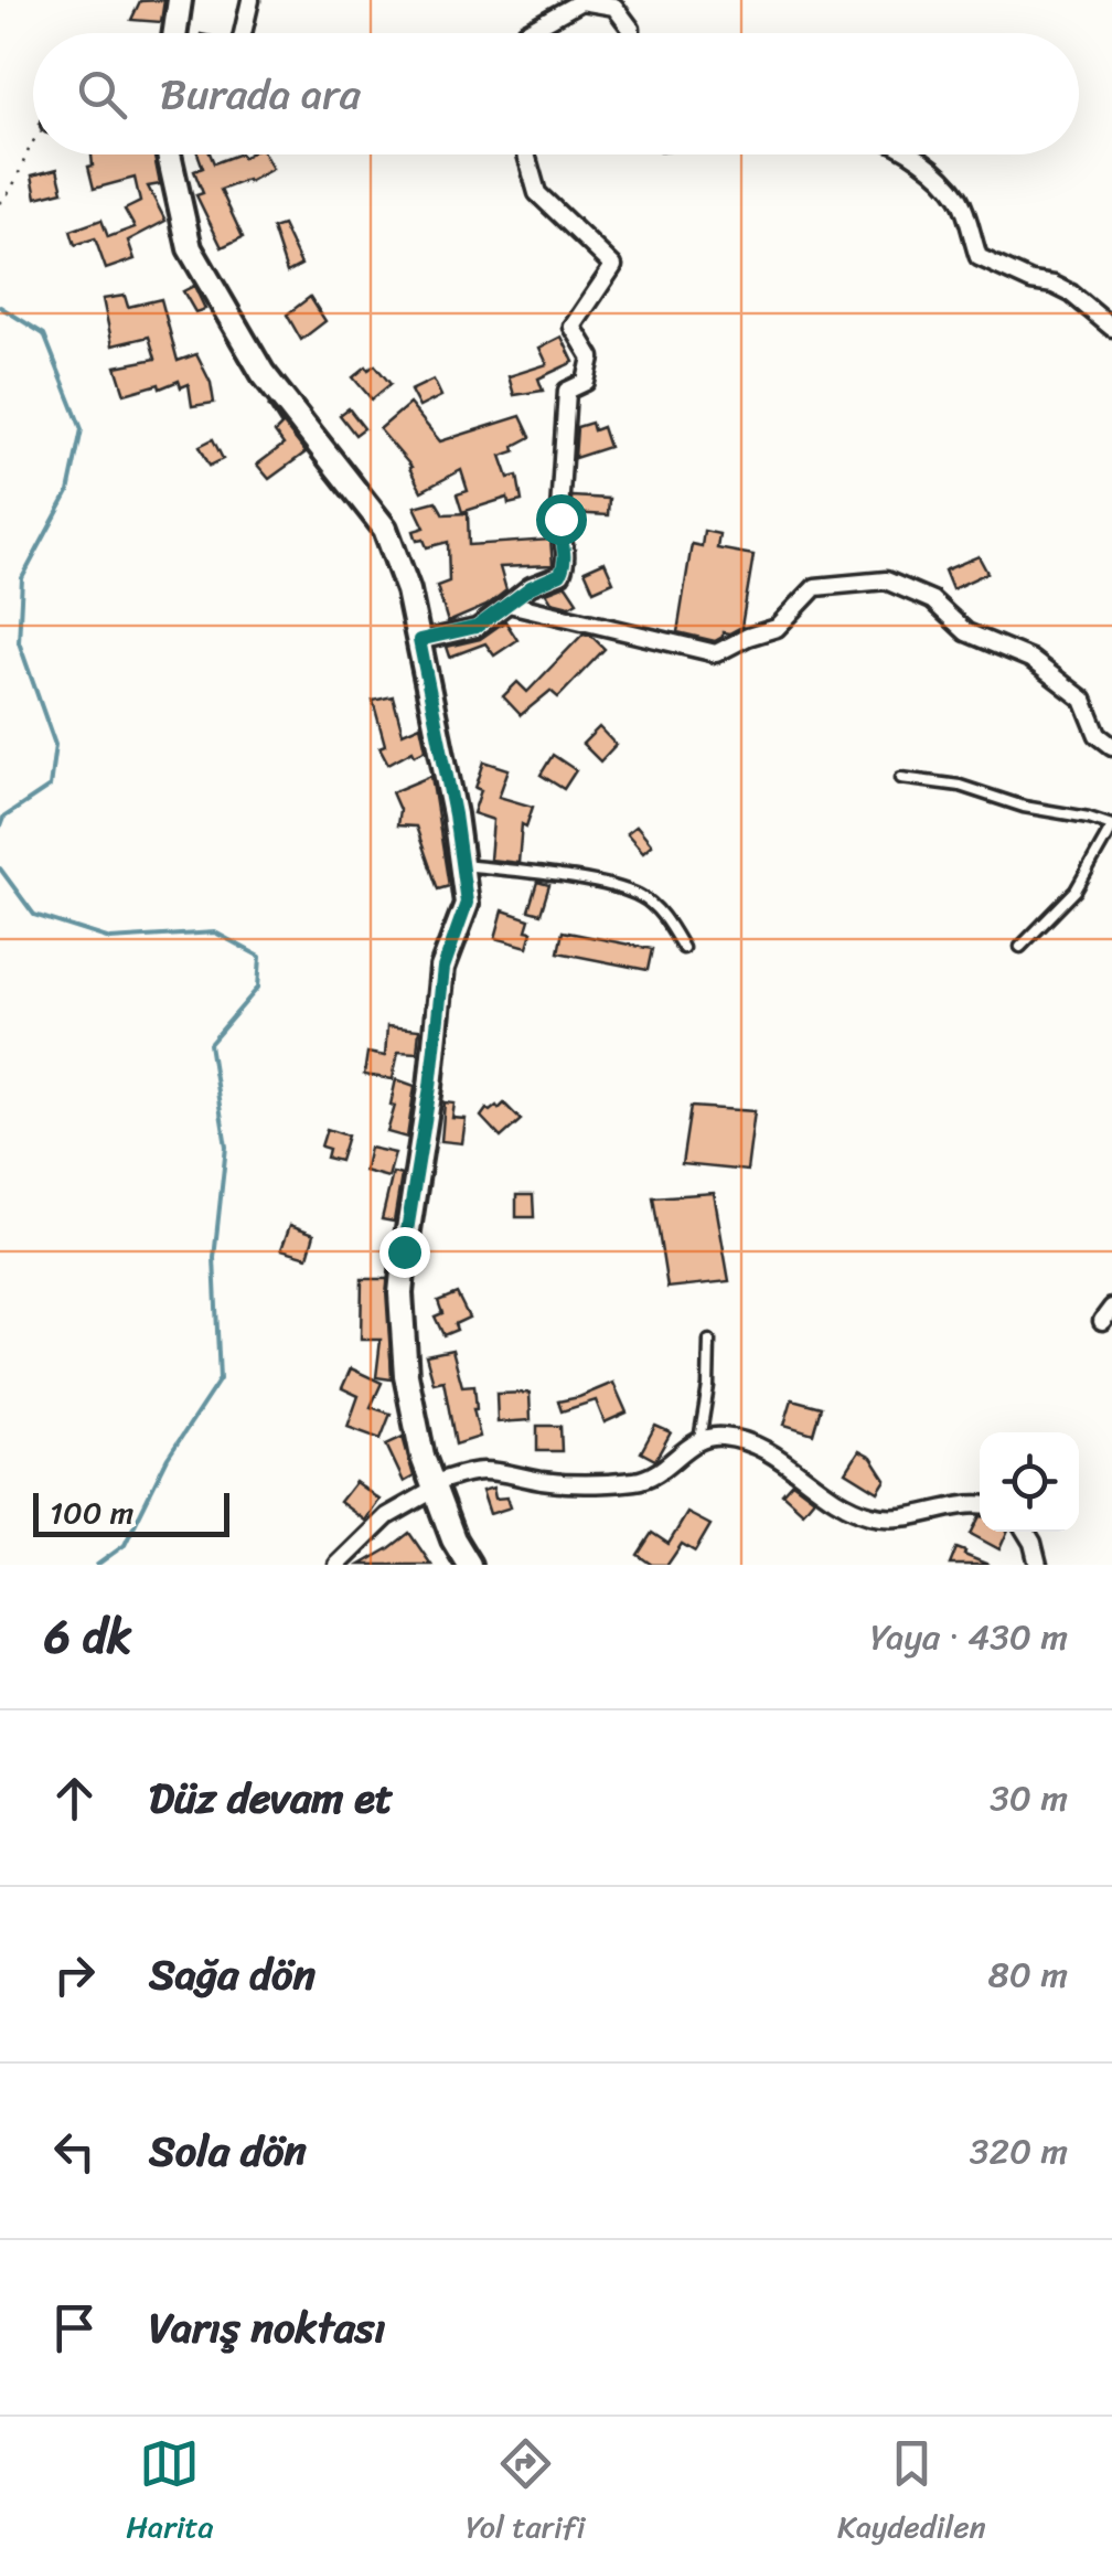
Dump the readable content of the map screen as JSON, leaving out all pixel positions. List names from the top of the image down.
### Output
{
  "scale_bar": "100 m",
  "page": {
    "search": "Burada ara",
    "scale": "100 m",
    "heading": ["6 dk", "Yaya · 430 m"],
    "list": [
      ["Düz devam et", "30 m"],
      ["Sağa dön", "80 m"],
      ["Sola dön", "320 m"],
      "Varış noktası"
    ],
    "nav": ["Harita", "Yol tarifi", "Kaydedilen"]
  }
}
